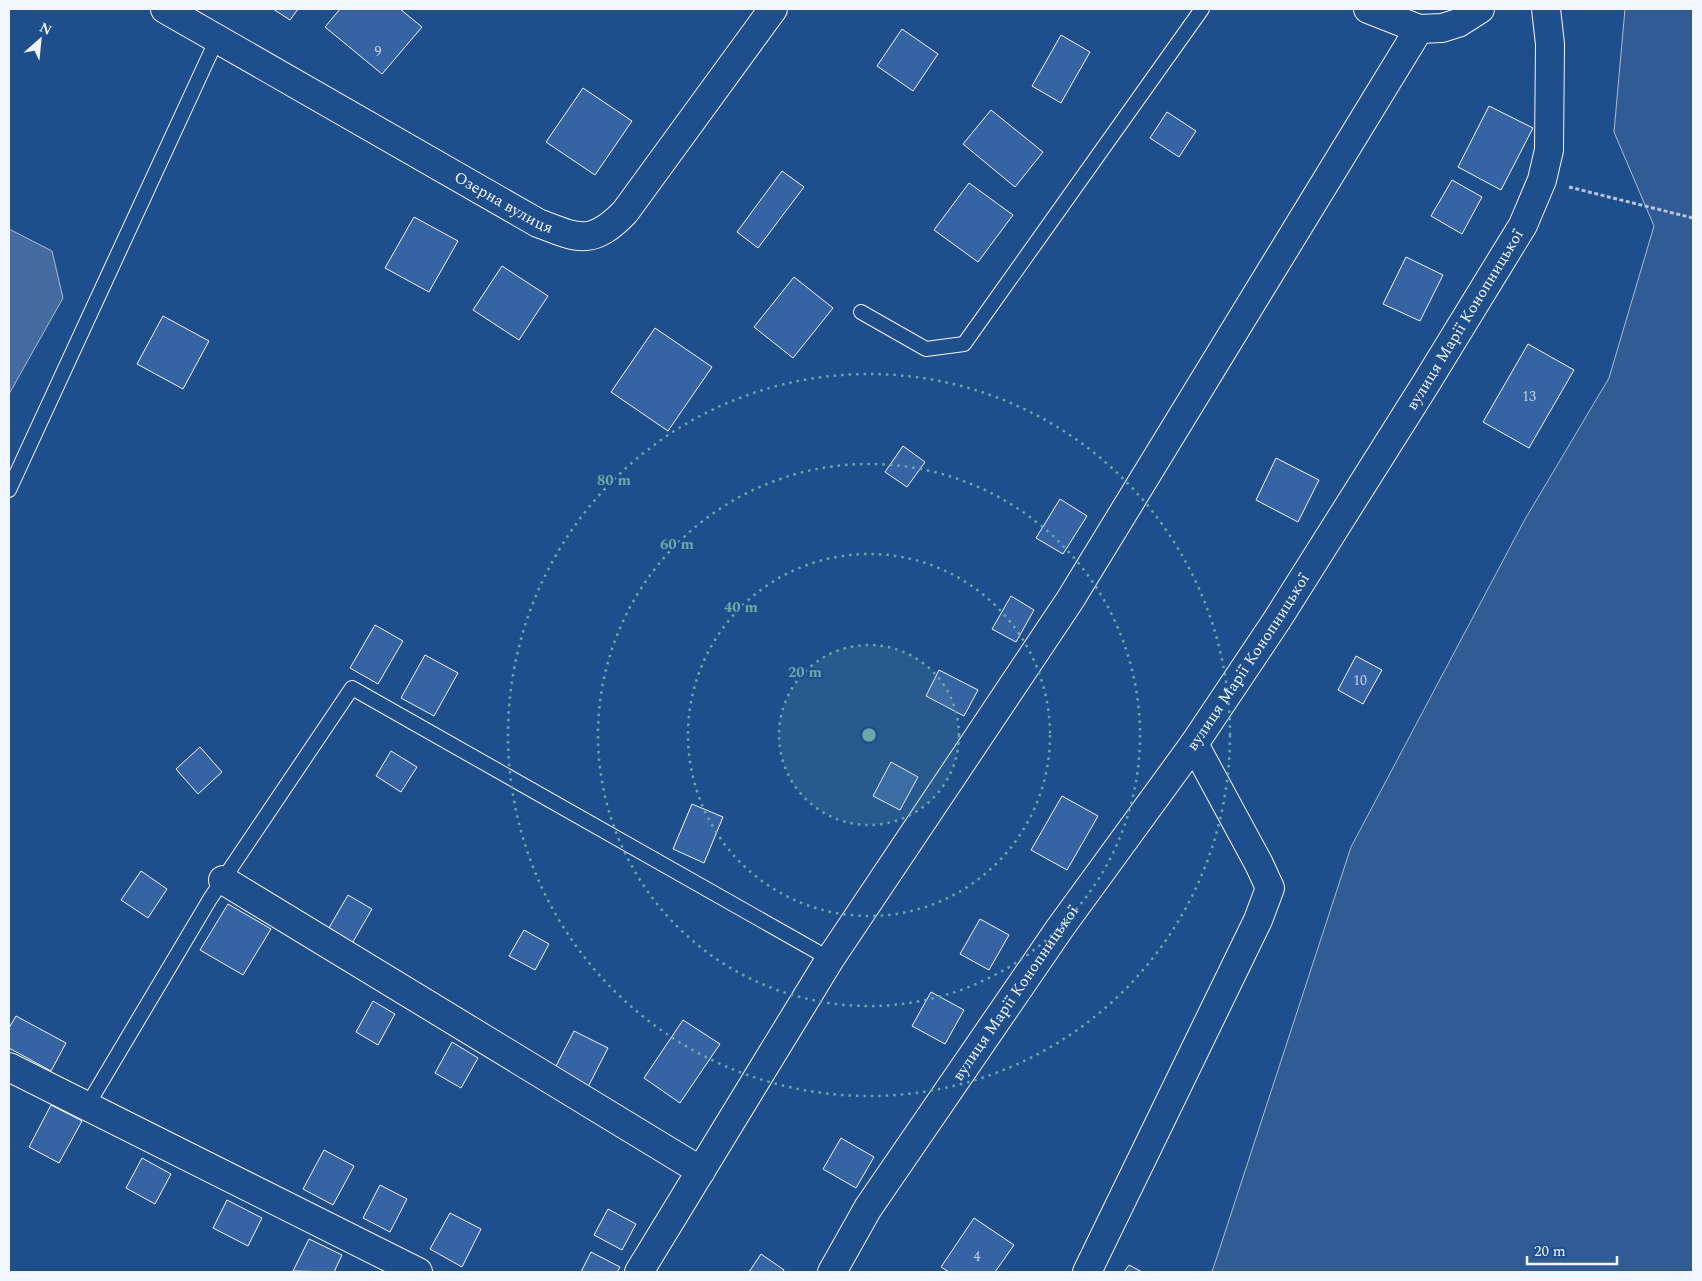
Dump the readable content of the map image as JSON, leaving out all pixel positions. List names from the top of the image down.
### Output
{
  "streets": {
    "street": ["Озерна вулиця", "вулиця Марії Конопницької"]
  },
  "house_numbers": [
    "9",
    "13",
    "10",
    "4"
  ],
  "scale_bar": "20 m",
  "north": "top right",
  "rings": [
    "80 m",
    "60 m",
    "40 m",
    "20 m"
  ]
}
